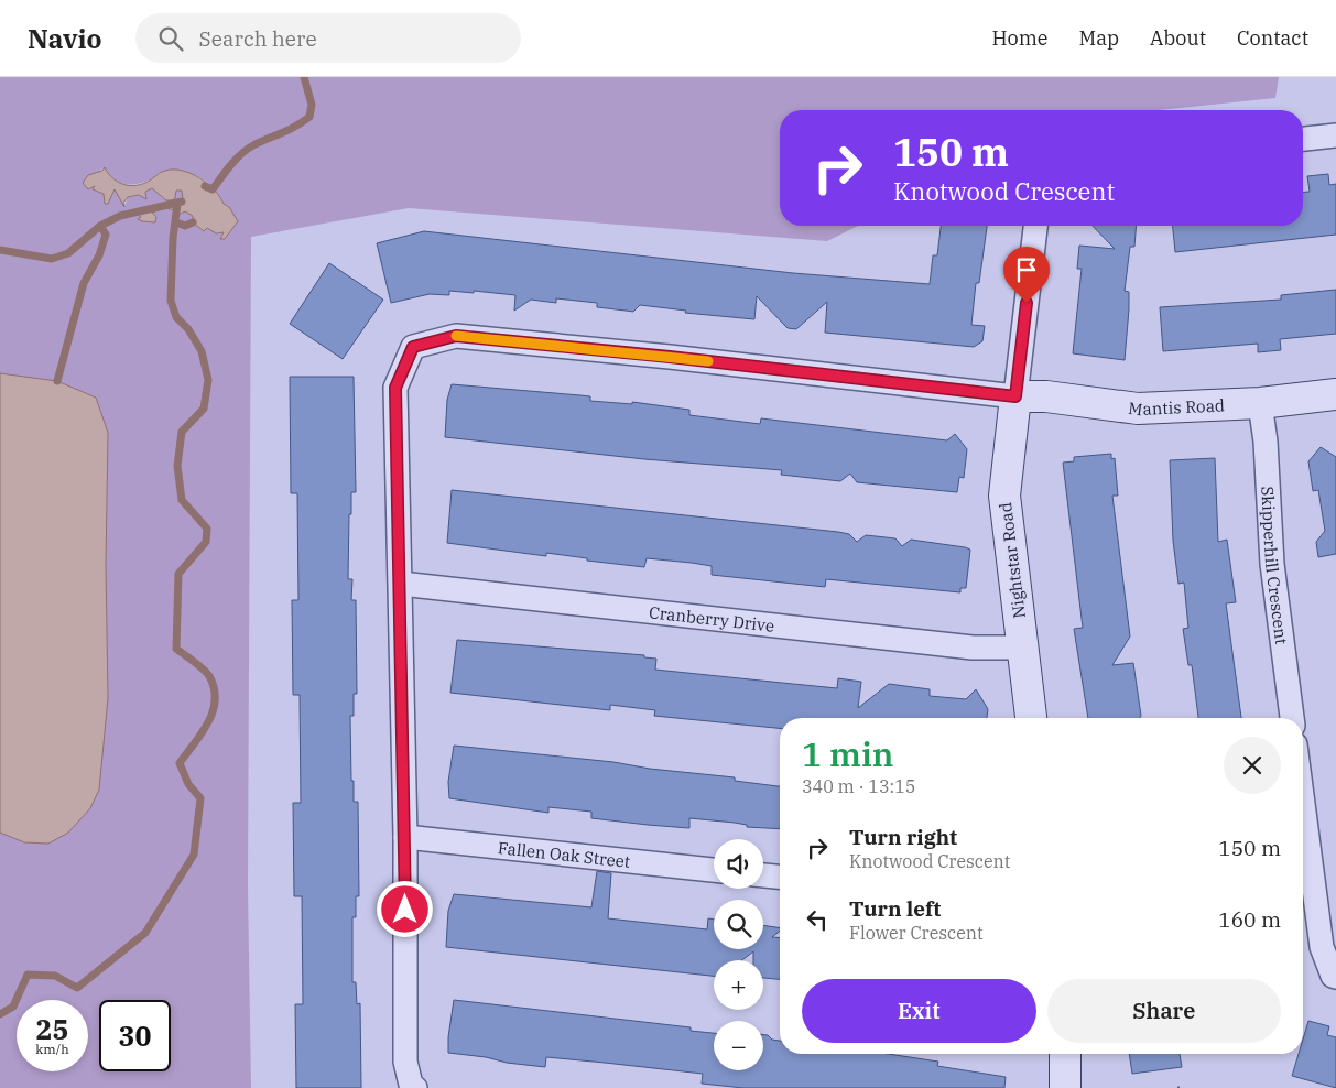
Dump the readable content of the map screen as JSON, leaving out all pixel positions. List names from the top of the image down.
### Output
{
  "streets": {
    "street": [
      "Mantis Road",
      "Nightstar Road",
      "Skipperhill Crescent",
      "Cranberry Drive",
      "Fallen Oak Street"
    ]
  },
  "crossings": [
    ["Mantis Road", "Nightstar Road"],
    ["Mantis Road", "Skipperhill Crescent"],
    ["Nightstar Road", "Cranberry Drive"]
  ],
  "page": {
    "header": "Navio",
    "search": "Search here",
    "nav": [
      "Home",
      "Map",
      "About",
      "Contact"
    ],
    "turn": ["150 m", "Knotwood Crescent"],
    "heading": ["1 min", "340 m · 13:15"],
    "list": [
      {
        "name": "Turn right",
        "note": "Knotwood Crescent",
        "value": "150 m"
      },
      {
        "name": "Turn left",
        "note": "Flower Crescent",
        "value": "160 m"
      }
    ],
    "map_buttons": ["+", "−"],
    "buttons": ["Exit", "Share"],
    "speed": "25 km/h",
    "limit": "30"
  }
}
